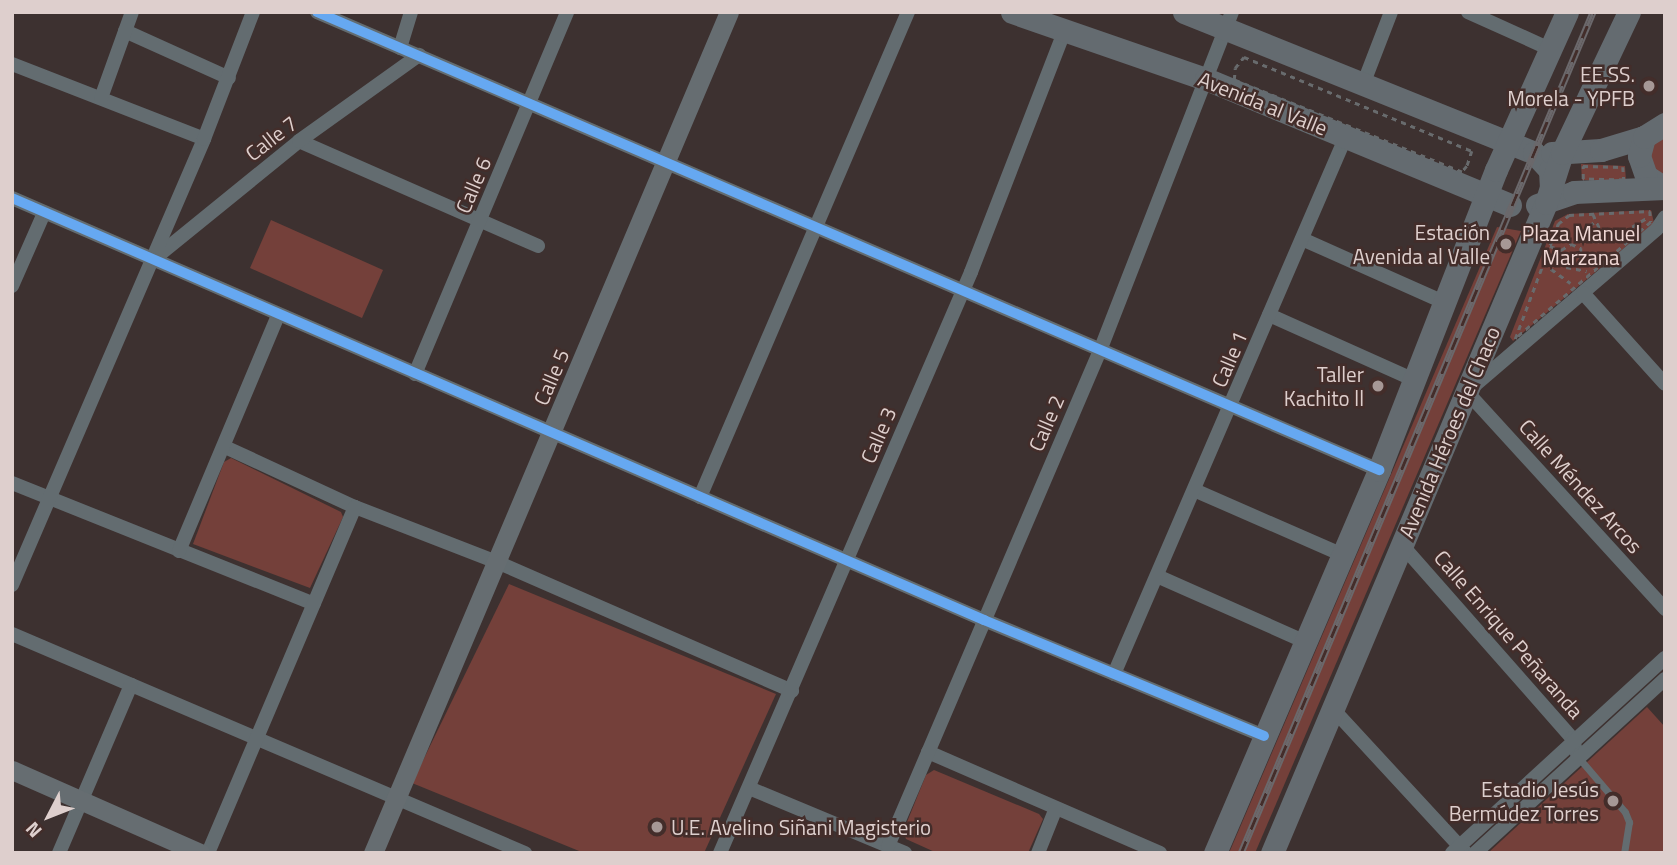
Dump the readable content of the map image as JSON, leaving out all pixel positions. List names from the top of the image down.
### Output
{
  "streets": {
    "main road": ["Avenida al Valle", "Calle 5", "Avenida Héroes del Chaco"],
    "street": [
      "Calle 7",
      "Calle 6",
      "Calle 1",
      "Calle 2",
      "Calle 3",
      "Calle Méndez Arcos",
      "Calle Enrique Peñaranda"
    ]
  },
  "crossings": [
    ["Avenida al Valle", "Calle 1"],
    ["Avenida al Valle", "Calle 2"],
    ["Avenida al Valle", "Avenida Héroes del Chaco"],
    ["Avenida al Valle", "Calle 3"],
    ["Avenida Héroes del Chaco", "Calle Méndez Arcos"],
    ["Avenida Héroes del Chaco", "Calle Enrique Peñaranda"]
  ],
  "parks": ["Plaza Manuel Marzana"],
  "places": [
    "EE.SS. Morela - YPFB",
    "Estación Avenida al Valle",
    "Taller Kachito ll",
    "Estadio Jesús Bermúdez Torres",
    "U.E. Avelino Siñani Magisterio"
  ],
  "north": "bottom left"
}
